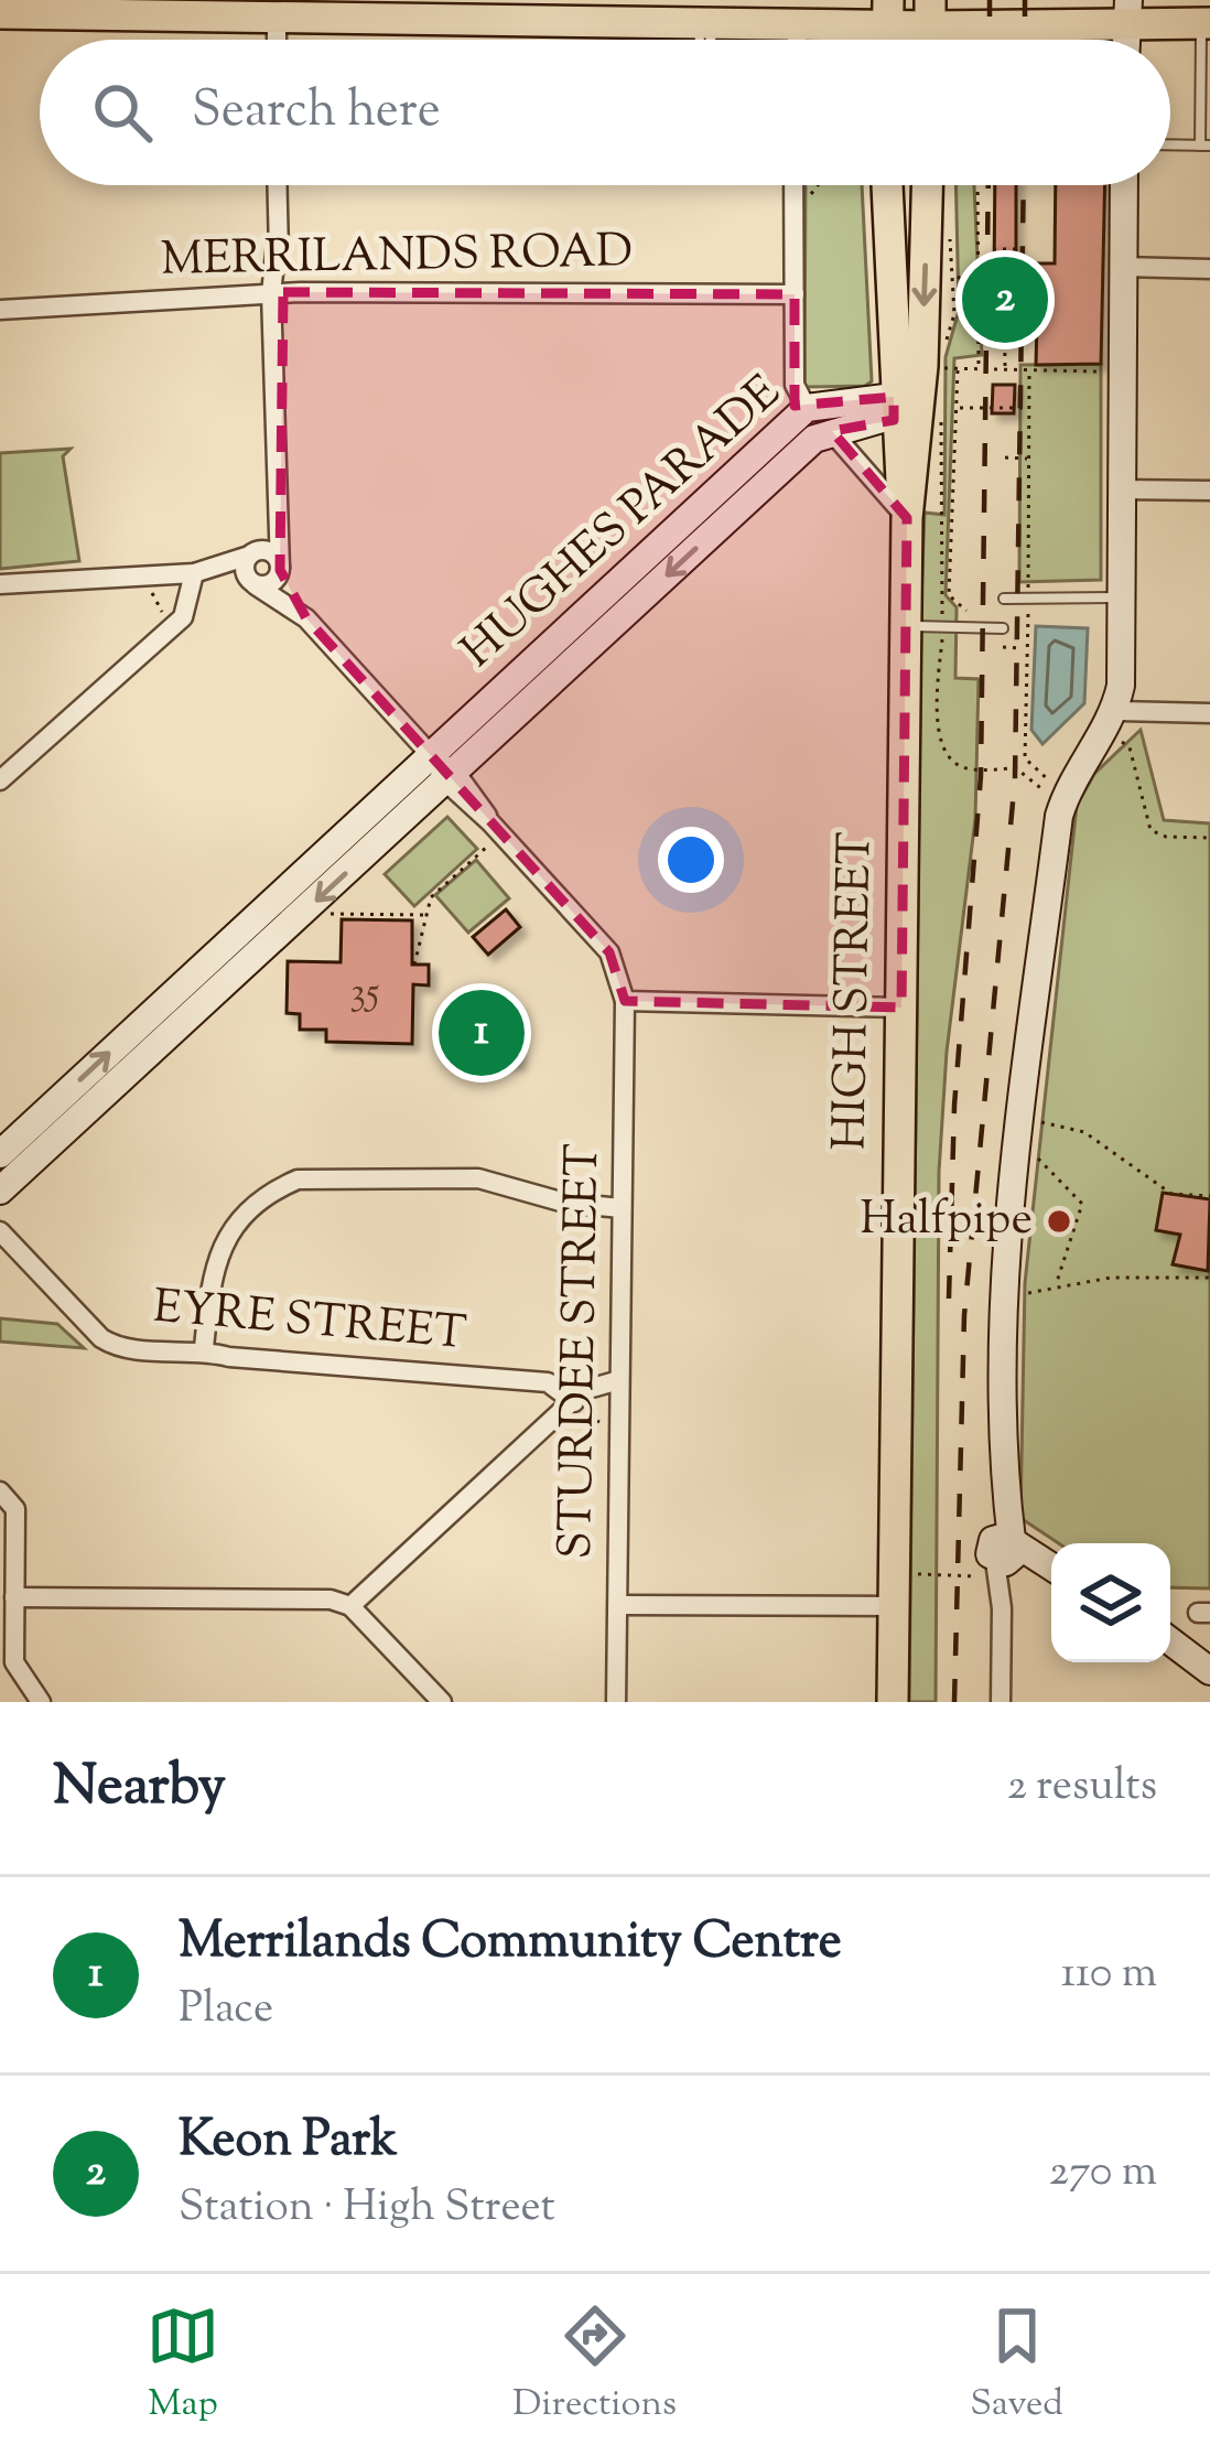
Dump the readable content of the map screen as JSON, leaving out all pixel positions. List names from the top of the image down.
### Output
{
  "streets": {
    "main road": ["HIGH STREET"],
    "street": [
      "MERRILANDS ROAD",
      "HUGHES PARADE",
      "EYRE STREET",
      "STURDEE STREET"
    ]
  },
  "crossings": [
    ["HUGHES PARADE", "HIGH STREET"],
    ["EYRE STREET", "STURDEE STREET"]
  ],
  "places": ["Halfpipe"],
  "house_numbers": ["35"],
  "page": {
    "search": "Search here",
    "pins": ["2", "1"],
    "heading": ["Nearby", "2 results"],
    "list": [
      {
        "mark": "1",
        "name": "Merrilands Community Centre",
        "note": "Place",
        "value": "110 m"
      },
      {
        "mark": "2",
        "name": "Keon Park",
        "note": "Station · High Street",
        "value": "270 m"
      }
    ],
    "nav": ["Map", "Directions", "Saved"]
  }
}
